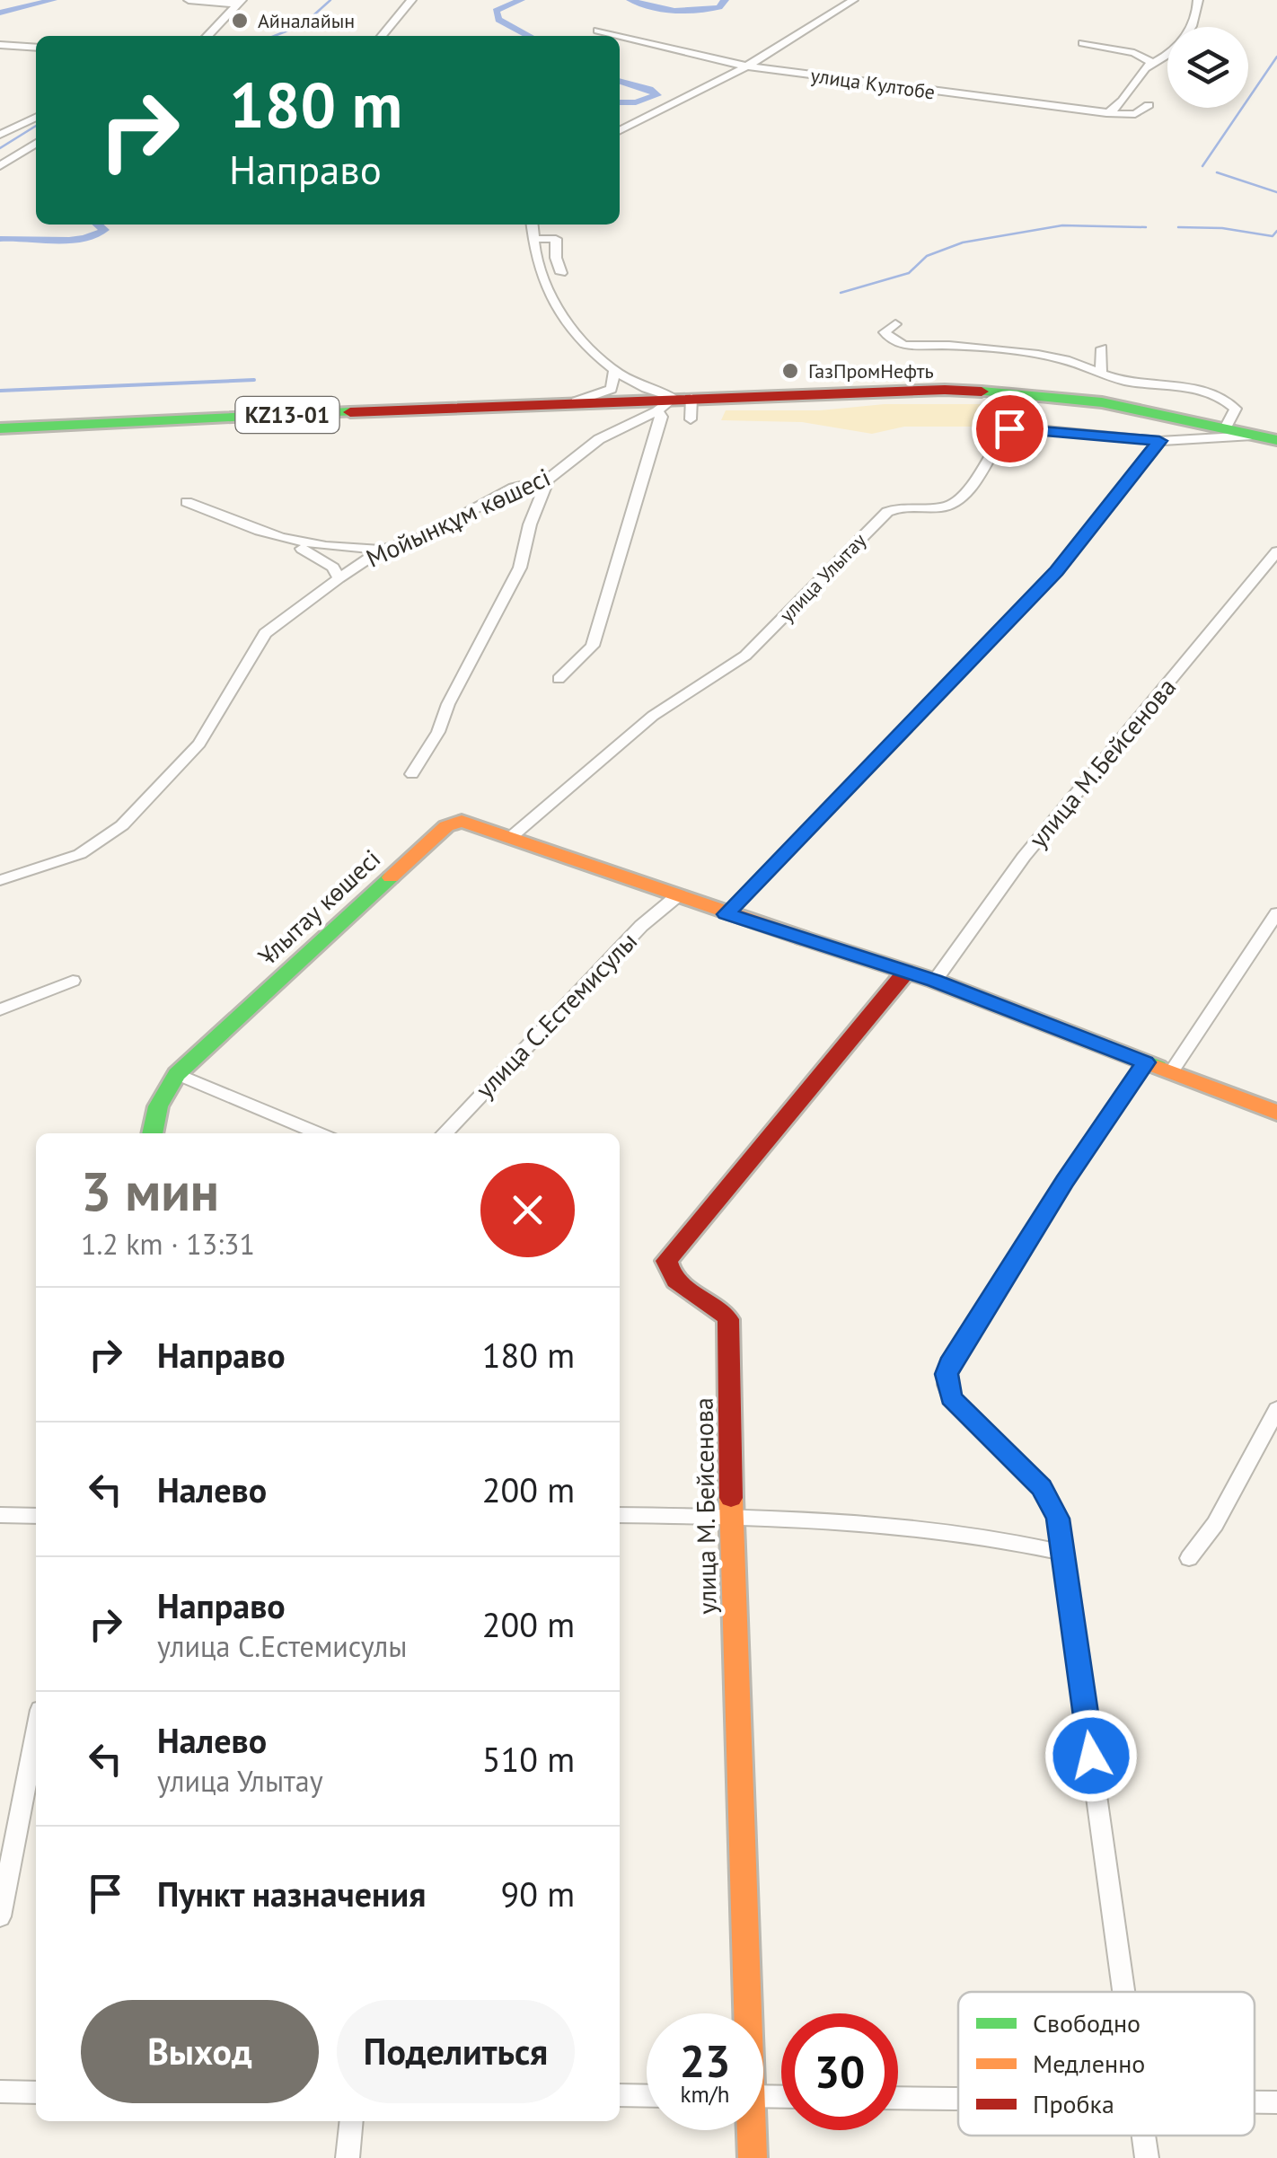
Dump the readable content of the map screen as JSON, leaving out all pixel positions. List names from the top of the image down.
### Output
{
  "streets": {
    "main road": ["KZ13-01", "Ұлытау көшесі", "улица М. Бейсенова"],
    "street": [
      "улица Култобе",
      "Мойынқұм көшесі",
      "улица Улытау",
      "улица М.Бейсенова",
      "улица С.Естемисулы"
    ]
  },
  "crossings": [
    ["KZ13-01", "Мойынқұм көшесі"],
    ["улица Улытау", "Ұлытау көшесі"],
    ["улица М.Бейсенова", "Ұлытау көшесі"],
    ["Ұлытау көшесі", "улица С.Естемисулы"],
    ["Ұлытау көшесі", "улица М. Бейсенова"]
  ],
  "places": ["Айналайын", "ГазПромНефть"],
  "legend": ["Свободно", "Медленно", "Пробка"],
  "page": {
    "turn": ["180 m", "Направо"],
    "heading": ["3 мин", "1.2 km · 13:31"],
    "list": [
      {
        "name": "Направо",
        "value": "180 m"
      },
      {
        "name": "Налево",
        "value": "200 m"
      },
      {
        "name": "Направо",
        "note": "улица С.Естемисулы",
        "value": "200 m"
      },
      {
        "name": "Налево",
        "note": "улица Улытау",
        "value": "510 m"
      },
      {
        "name": "Пункт назначения",
        "value": "90 m"
      }
    ],
    "buttons": ["Выход", "Поделиться"],
    "speed": "23 km/h",
    "limit": "30"
  }
}
